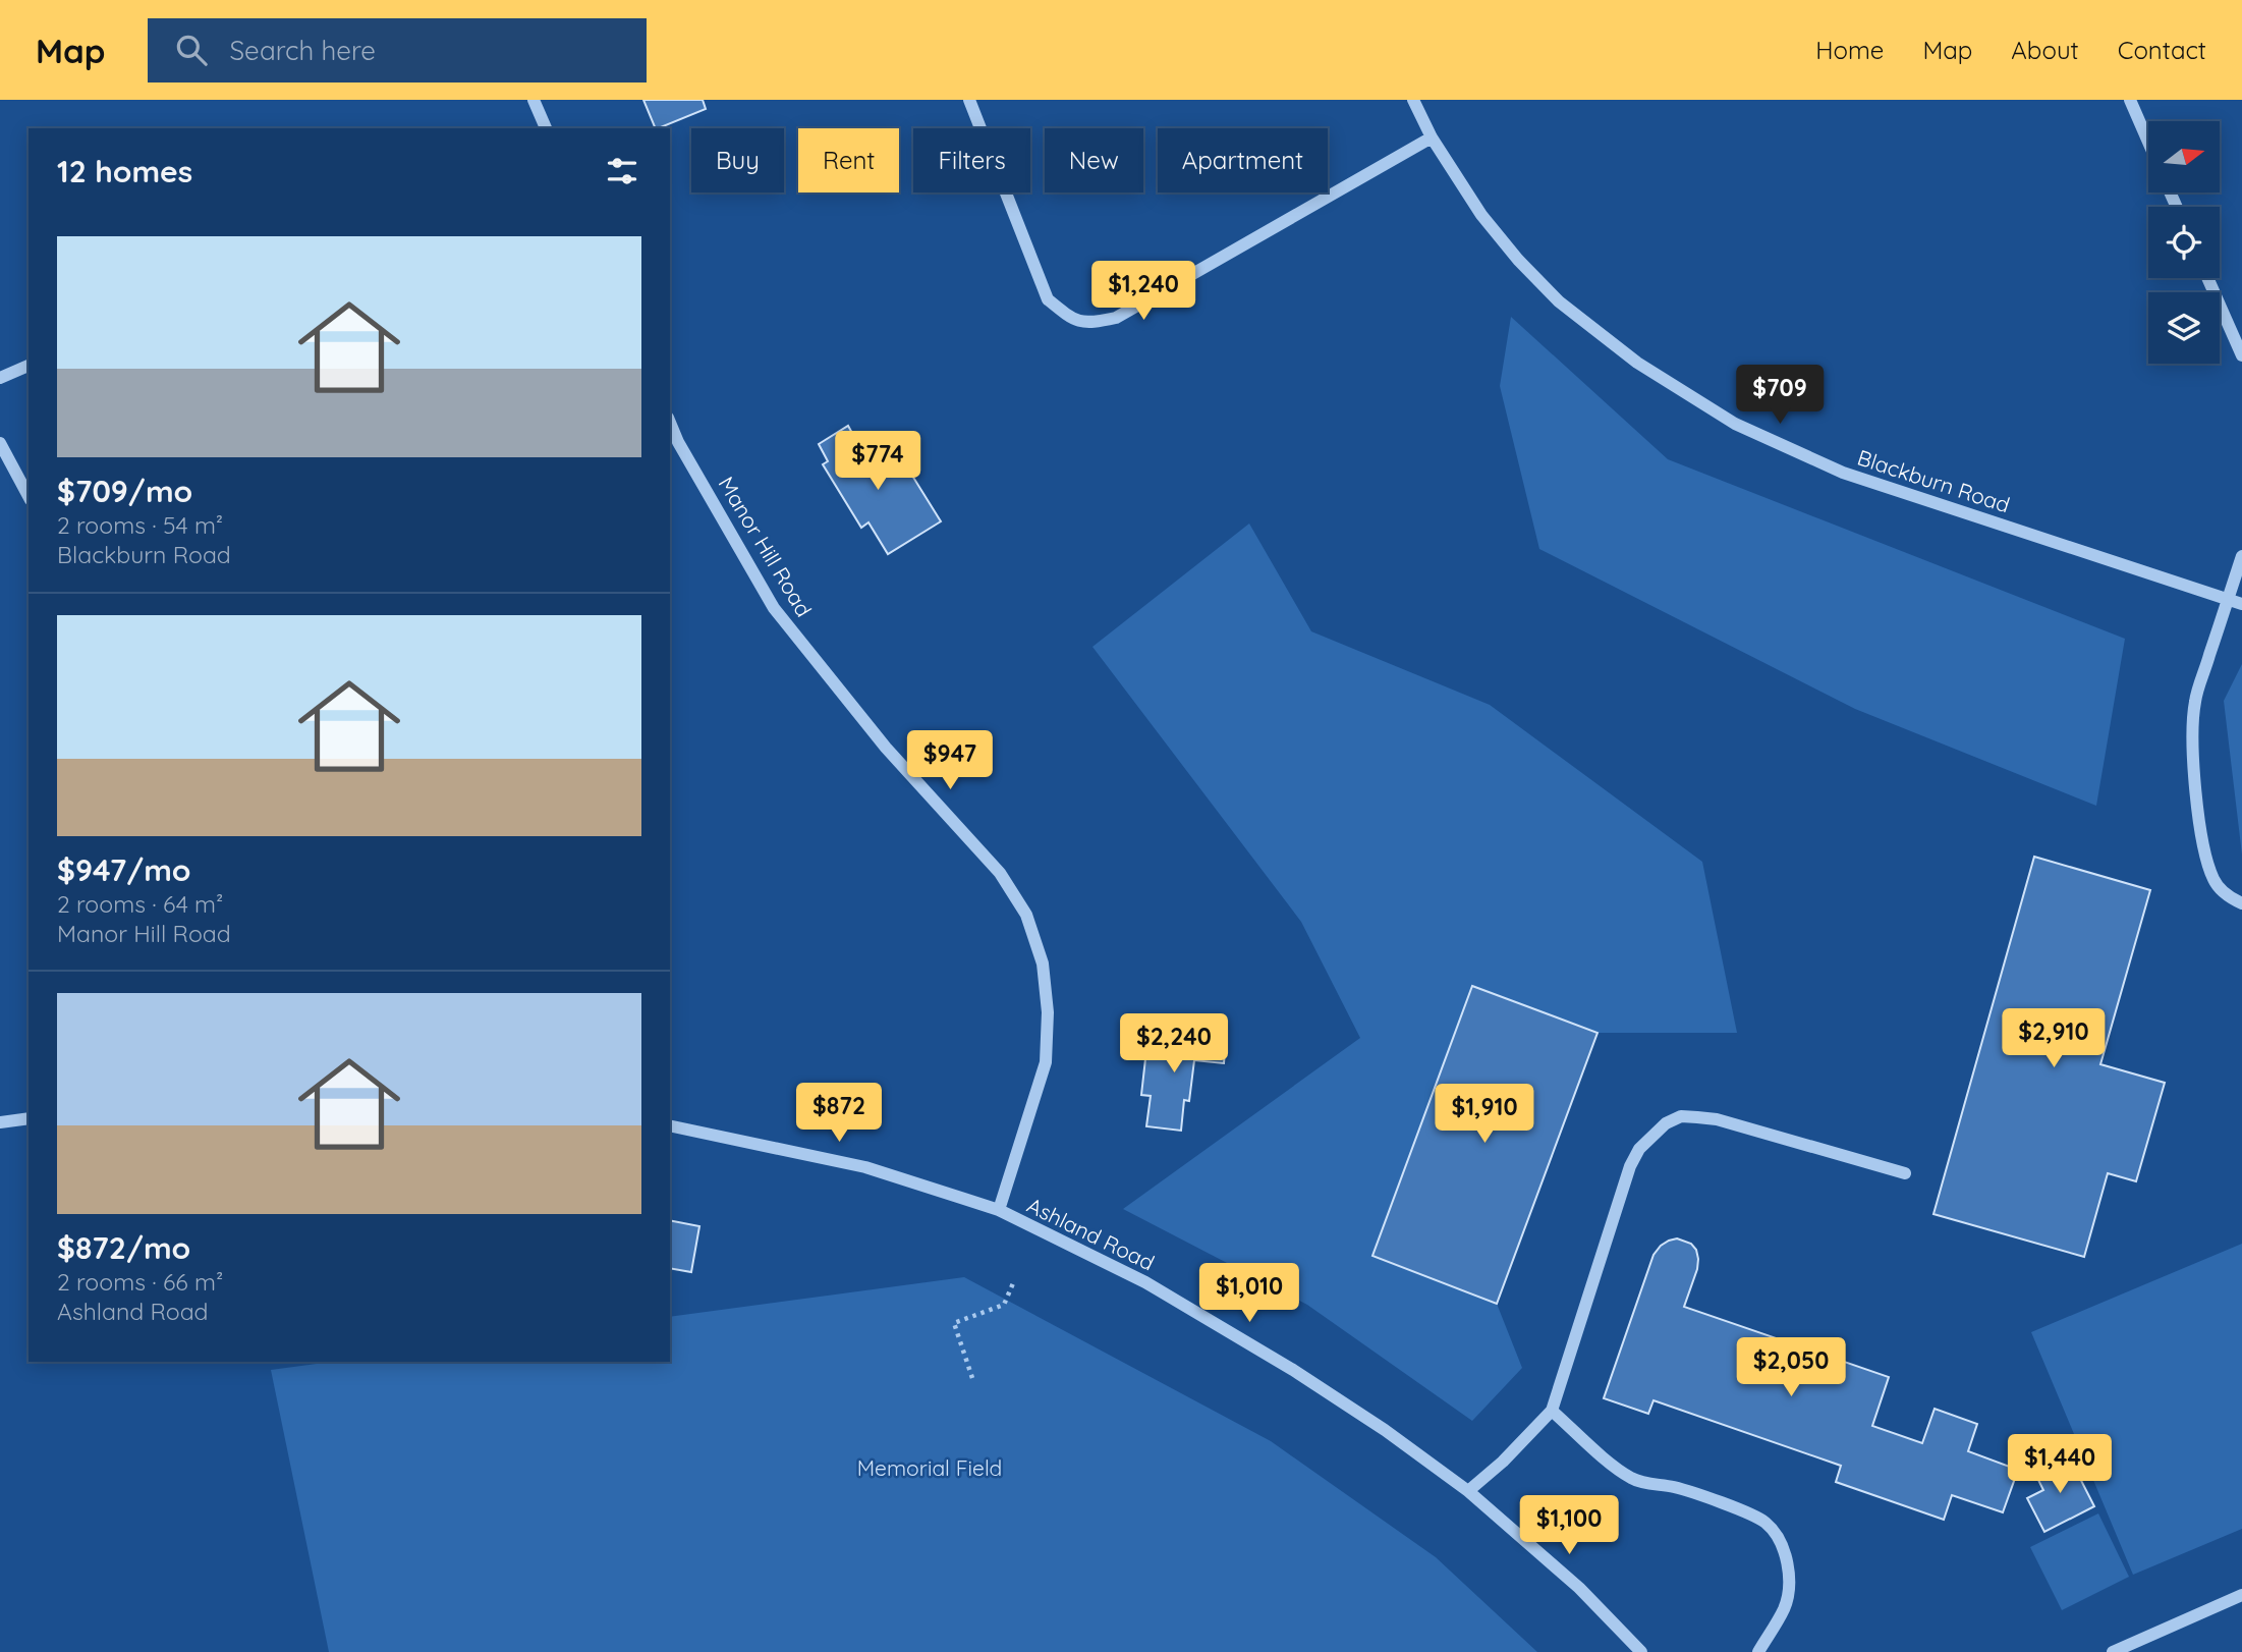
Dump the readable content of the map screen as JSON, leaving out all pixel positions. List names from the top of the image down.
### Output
{
  "streets": {
    "street": ["Blackburn Road", "Manor Hill Road", "Ashland Road"]
  },
  "crossings": [
    ["Manor Hill Road", "Ashland Road"]
  ],
  "parks": ["Memorial Field"],
  "north": "right",
  "page": {
    "header": "Map",
    "search": "Search here",
    "nav": [
      "Home",
      "Map",
      "About",
      "Contact"
    ],
    "chip": [
      "Buy",
      "Rent",
      "Filters",
      "New",
      "Apartment"
    ],
    "heading": "12 homes",
    "list": [
      {
        "name": "$709/mo",
        "note": "2 rooms · 54 m² · Blackburn Road"
      },
      {
        "name": "$947/mo",
        "note": "2 rooms · 64 m² · Manor Hill Road"
      },
      {
        "name": "$872/mo",
        "note": "2 rooms · 66 m² · Ashland Road"
      }
    ],
    "price": [
      "$1,240",
      "$709",
      "$774",
      "$947",
      "$2,910",
      "$2,240",
      "$872",
      "$1,910",
      "$1,010",
      "$2,050",
      "$1,440",
      "$1,100"
    ]
  }
}
